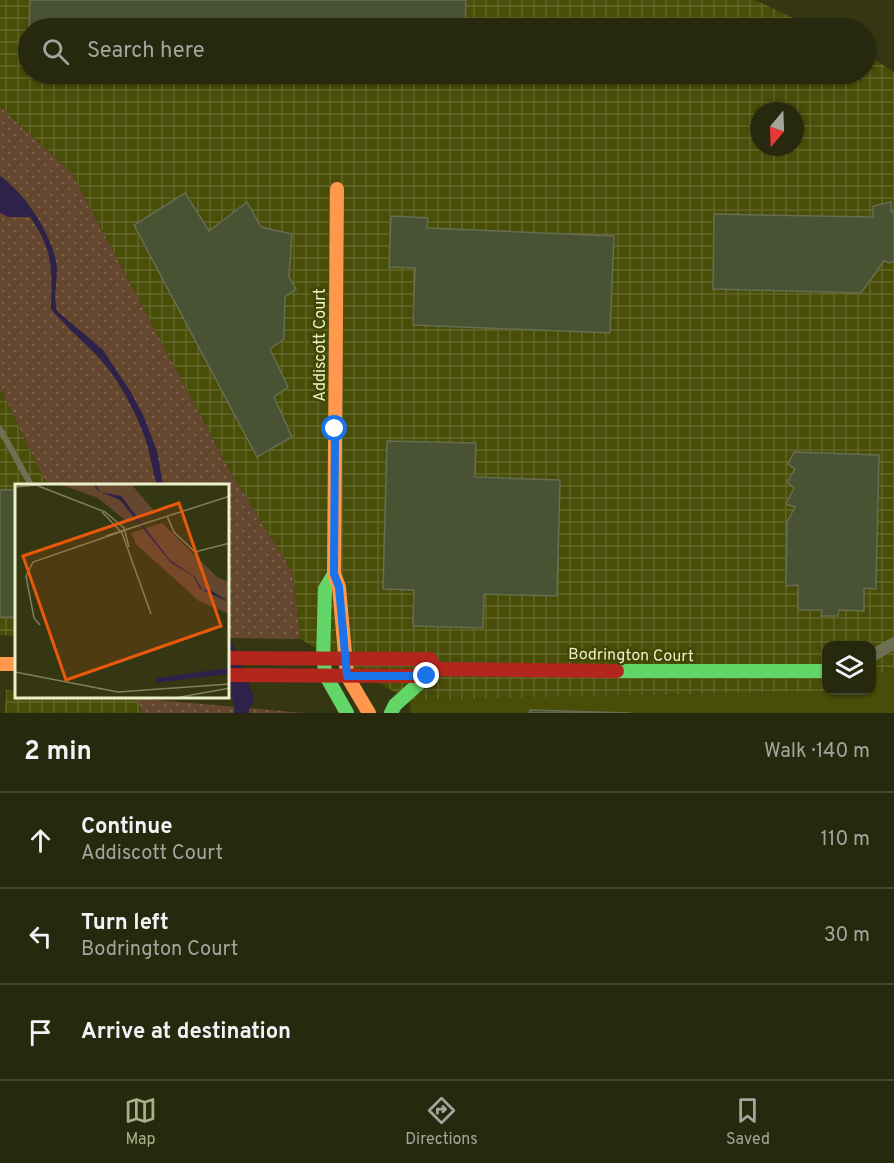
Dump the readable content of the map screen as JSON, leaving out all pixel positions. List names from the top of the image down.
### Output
{
  "streets": {
    "street": ["Addiscott Court", "Bodrington Court"]
  },
  "crossings": [
    ["Addiscott Court", "Bodrington Court"]
  ],
  "north": "bottom",
  "page": {
    "search": "Search here",
    "heading": ["2 min", "Walk · 140 m"],
    "list": [
      ["Continue", "Addiscott Court", "110 m"],
      ["Turn left", "Bodrington Court", "30 m"],
      "Arrive at destination"
    ],
    "nav": ["Map", "Directions", "Saved"]
  }
}
